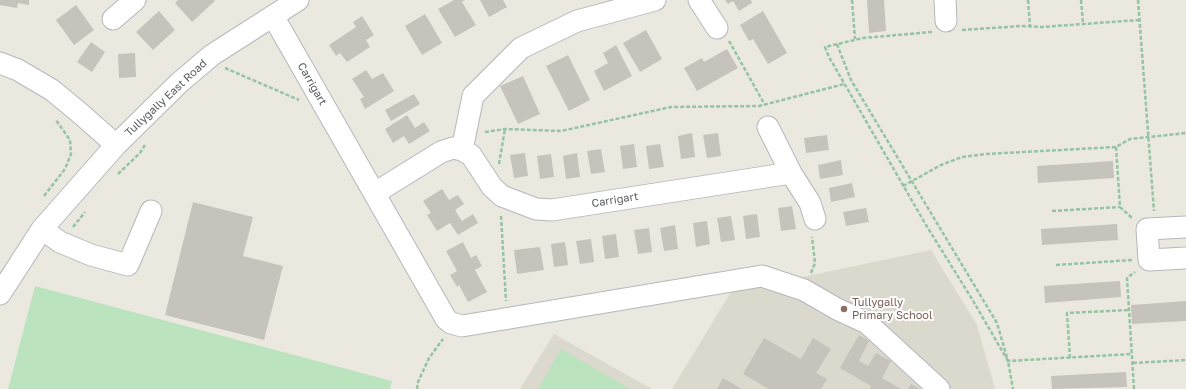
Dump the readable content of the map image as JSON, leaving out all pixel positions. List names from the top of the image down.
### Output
{
  "streets": {
    "street": ["Carrigart", "Tullygally East Road"]
  },
  "crossings": [
    ["Carrigart", "Tullygally East Road"]
  ],
  "places": ["Tullygally Primary School"]
}
